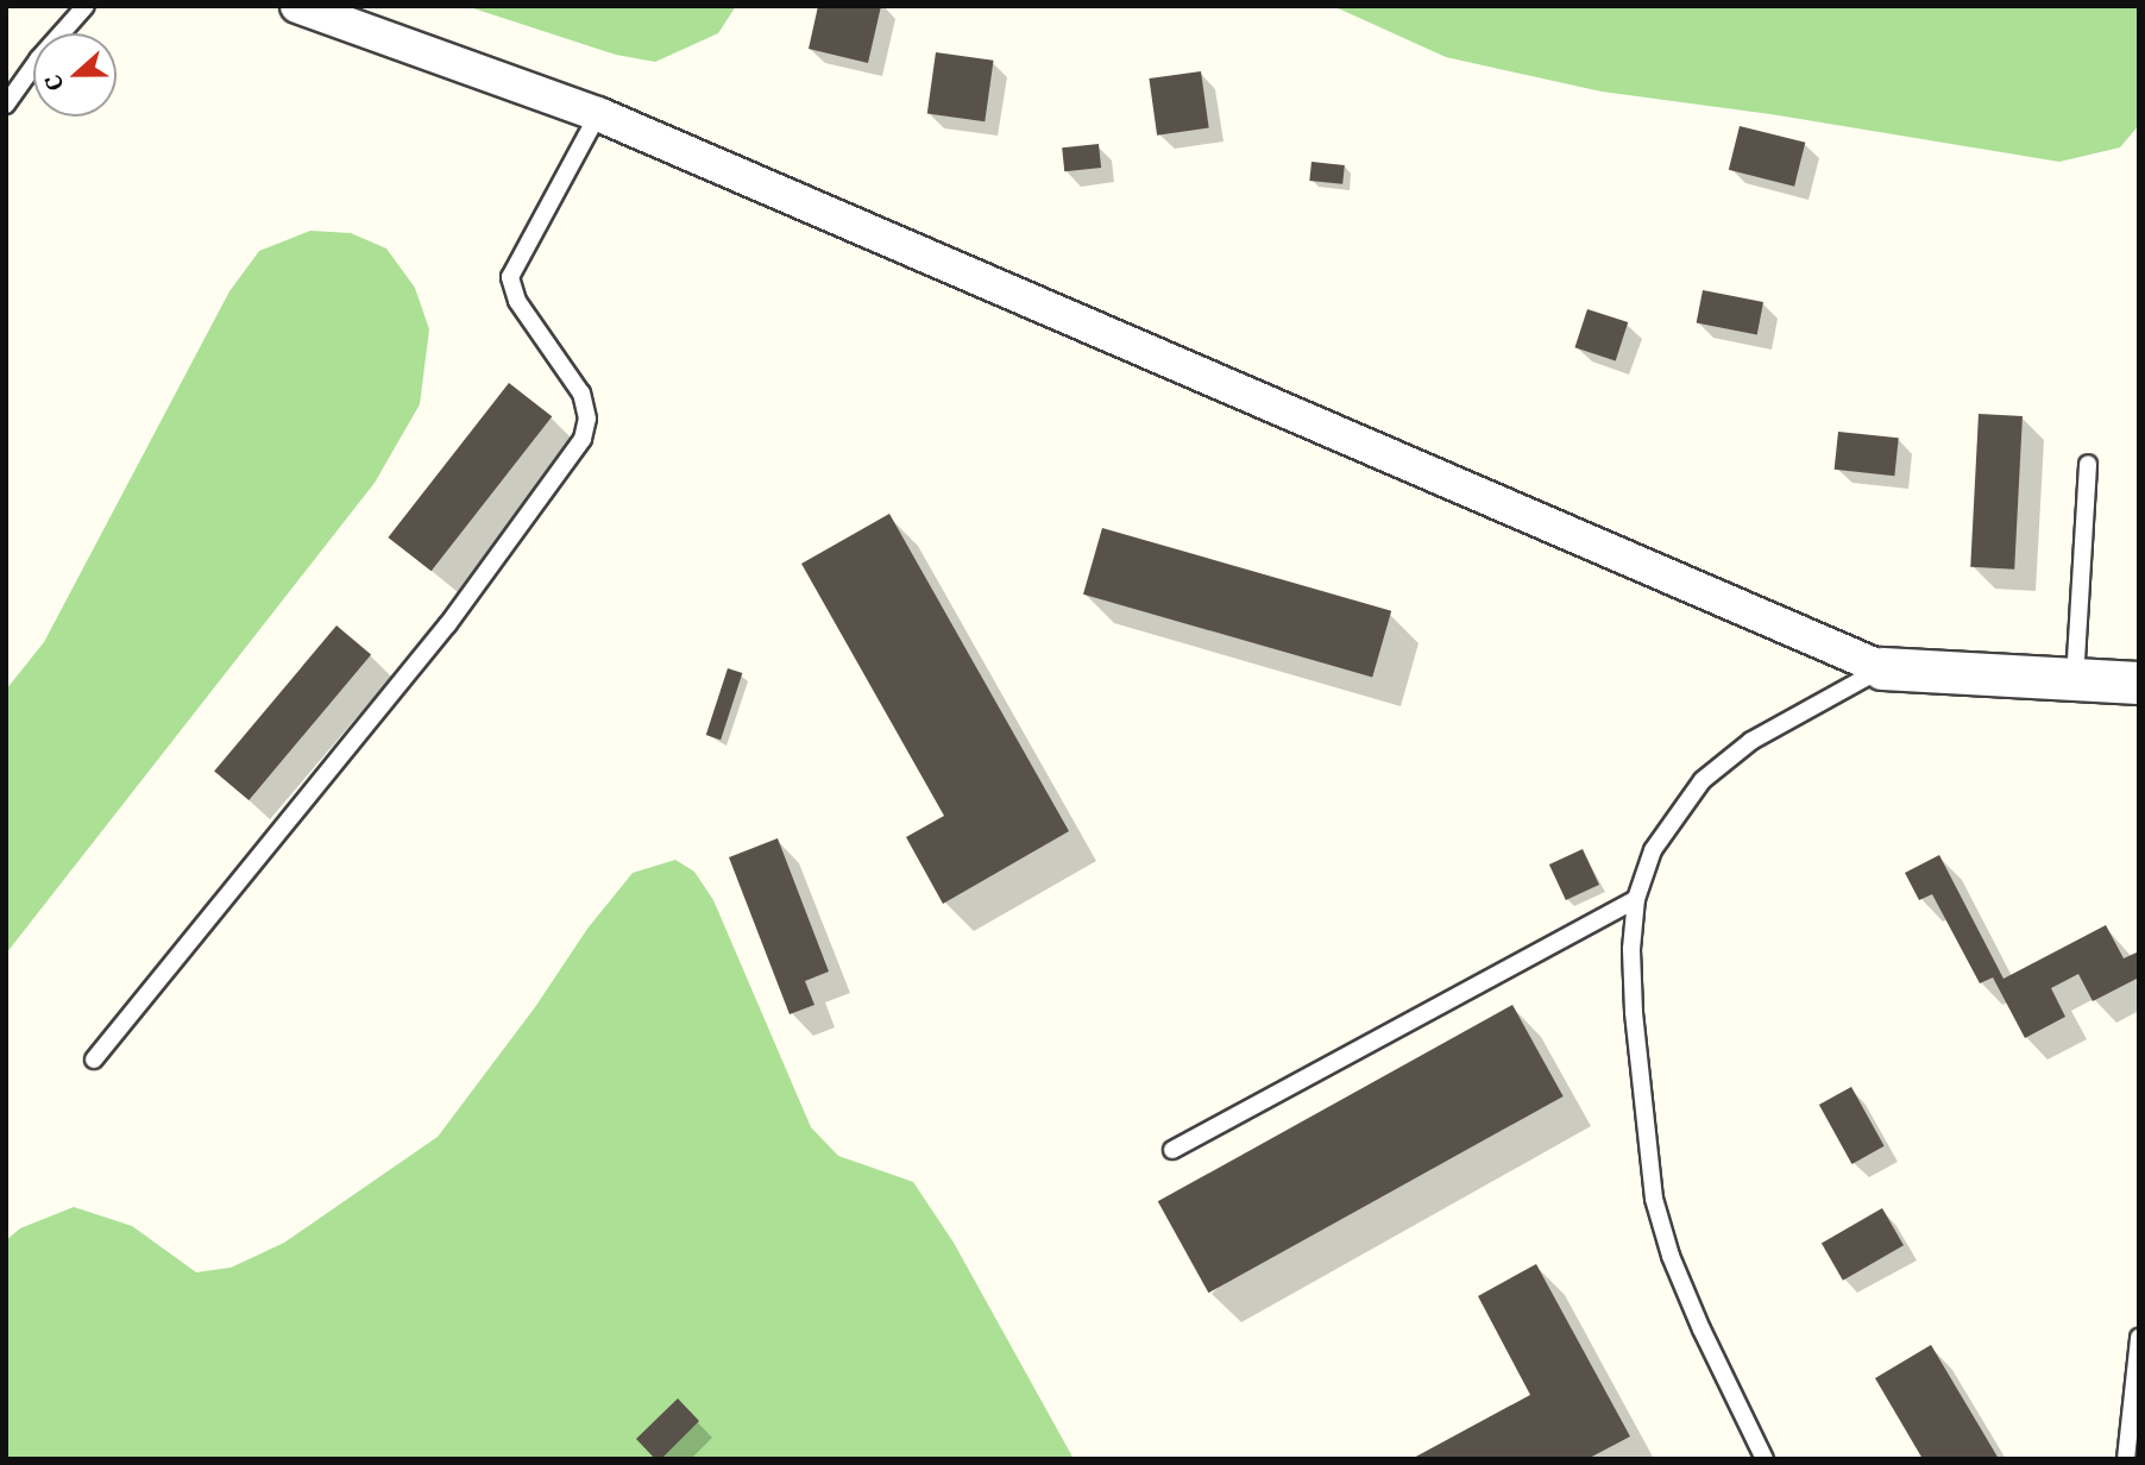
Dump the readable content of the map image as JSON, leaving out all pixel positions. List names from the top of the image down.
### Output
{
  "north": "left"
}
